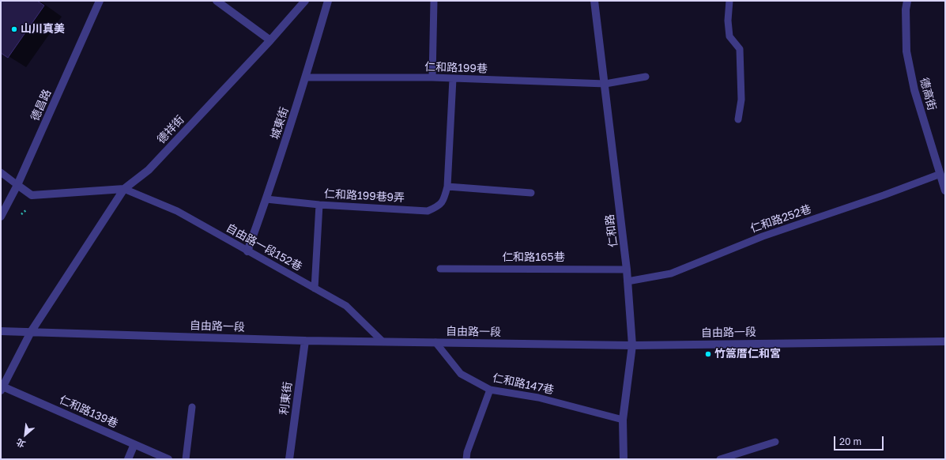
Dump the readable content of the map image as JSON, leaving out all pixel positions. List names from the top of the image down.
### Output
{
  "streets": {
    "street": [
      "德高街",
      "德昌路",
      "城東街",
      "德祥街",
      "仁和路",
      "自由路一段",
      "利東街",
      "仁和路139巷"
    ],
    "lane": [
      "仁和路199巷",
      "仁和路199巷9弄",
      "仁和路252巷",
      "自由路一段152巷",
      "仁和路165巷",
      "仁和路147巷"
    ]
  },
  "crossings": [
    ["仁和路199巷", "城東街"],
    ["仁和路199巷", "仁和路199巷9弄"],
    ["仁和路199巷", "仁和路"],
    ["德高街", "仁和路252巷"],
    ["城東街", "仁和路199巷9弄"],
    ["城東街", "自由路一段152巷"],
    ["德祥街", "自由路一段152巷"],
    ["仁和路252巷", "仁和路"],
    ["仁和路", "仁和路165巷"],
    ["仁和路", "自由路一段"],
    ["仁和路", "仁和路147巷"],
    ["自由路一段152巷", "自由路一段"],
    ["自由路一段", "仁和路147巷"],
    ["自由路一段", "利東街"]
  ],
  "places": ["山川真美", "竹篙厝仁和宮"],
  "scale_bar": "20 m",
  "north": "bottom left"
}
